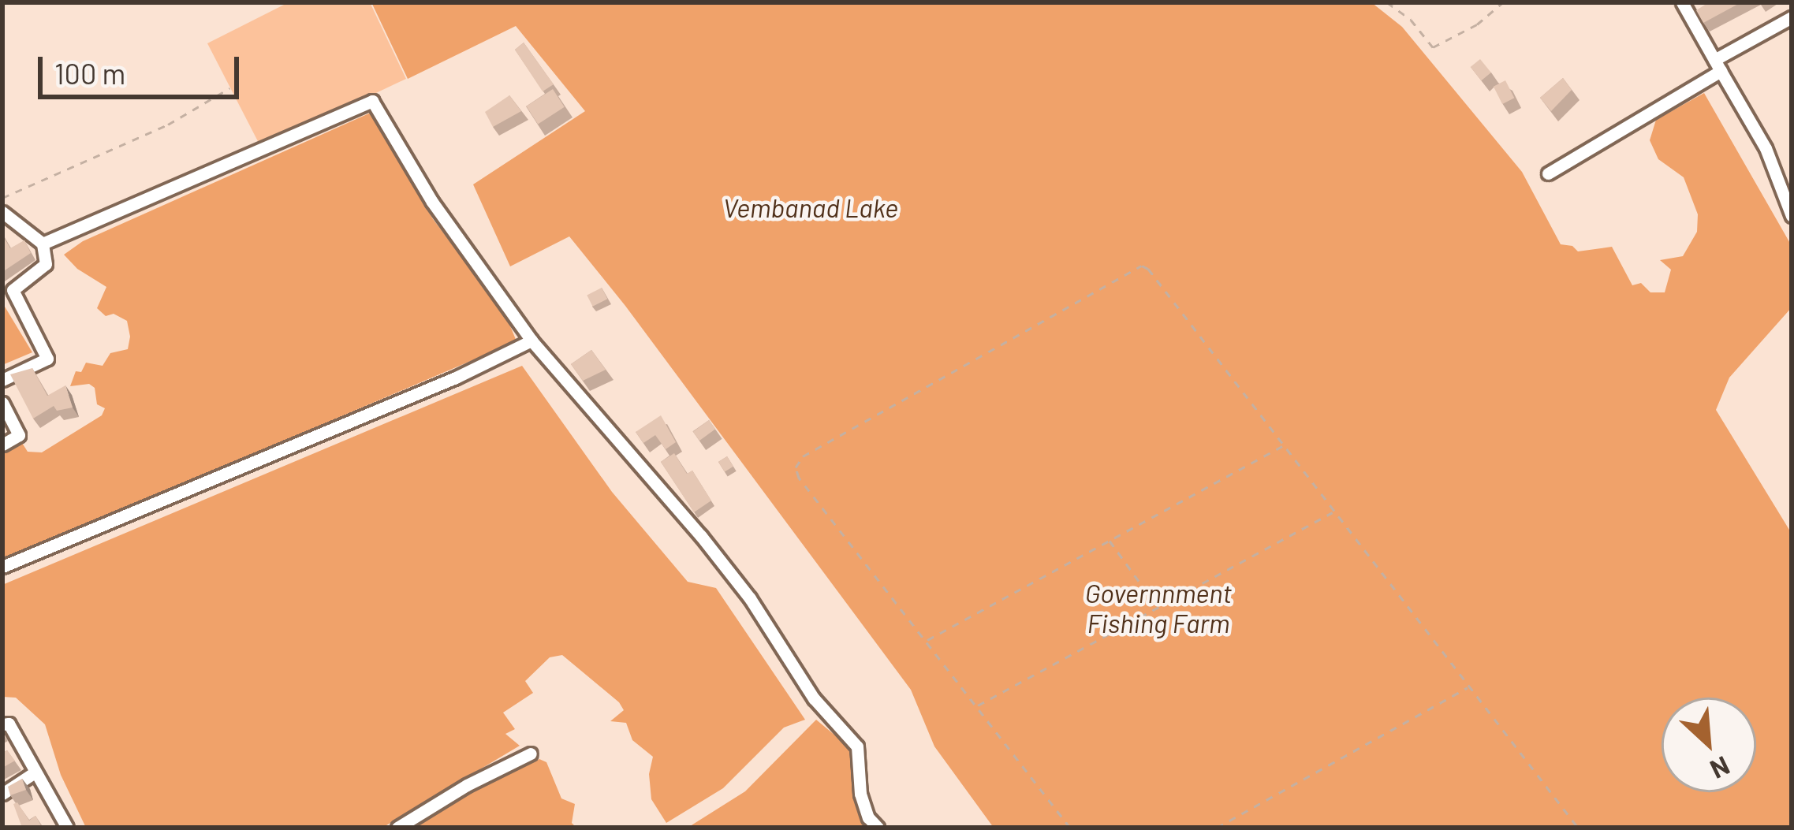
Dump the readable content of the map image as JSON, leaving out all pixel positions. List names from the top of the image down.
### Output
{
  "water": ["Vembanad Lake", "Governnment Fishing Farm"],
  "scale_bar": "100 m",
  "north": "bottom right"
}
